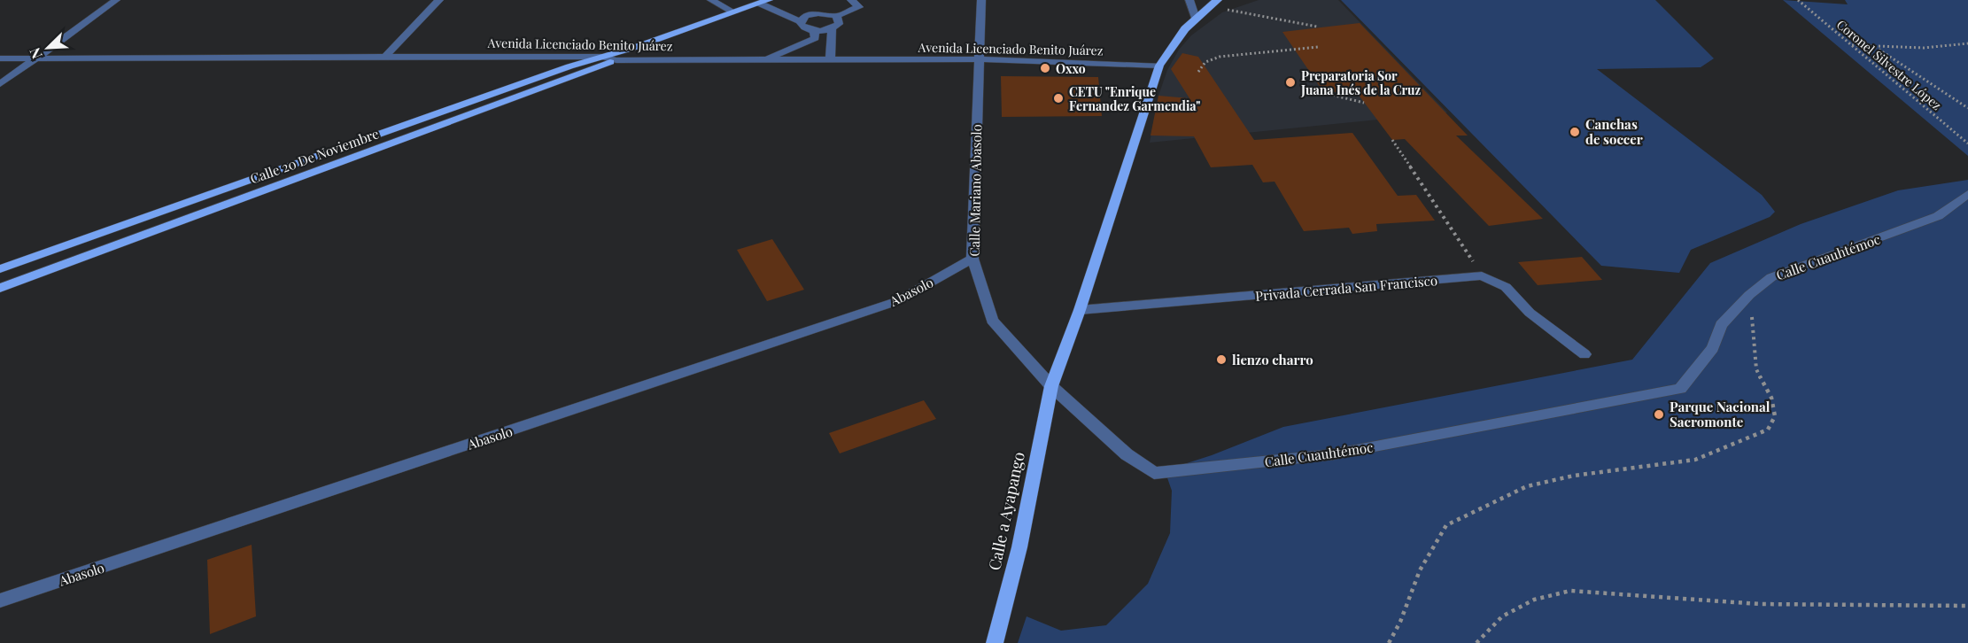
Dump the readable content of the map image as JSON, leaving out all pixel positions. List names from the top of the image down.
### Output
{
  "streets": {
    "main road": ["Calle 20 De Noviembre", "Calle a Ayapango"],
    "street": [
      "Avenida Licenciado Benito Juárez",
      "Calle Mariano Abasolo",
      "Calle Cuauhtémoc",
      "Privada Cerrada San Francisco",
      "Abasolo"
    ],
    "path": ["Coronel Silvestre López"]
  },
  "crossings": [
    ["Avenida Licenciado Benito Juárez", "Calle 20 De Noviembre"],
    ["Avenida Licenciado Benito Juárez", "Calle Mariano Abasolo"],
    ["Calle Mariano Abasolo", "Calle Cuauhtémoc"],
    ["Calle Mariano Abasolo", "Abasolo"],
    ["Calle Mariano Abasolo", "Calle a Ayapango"],
    ["Calle Cuauhtémoc", "Calle a Ayapango"]
  ],
  "places": [
    "Oxxo",
    "Preparatoria Sor Juana Inés de la Cruz",
    "CETU \"Enrique Fernandez Garmendia\"",
    "Canchas de soccer",
    "lienzo charro",
    "Parque Nacional Sacromonte"
  ],
  "north": "bottom left"
}
